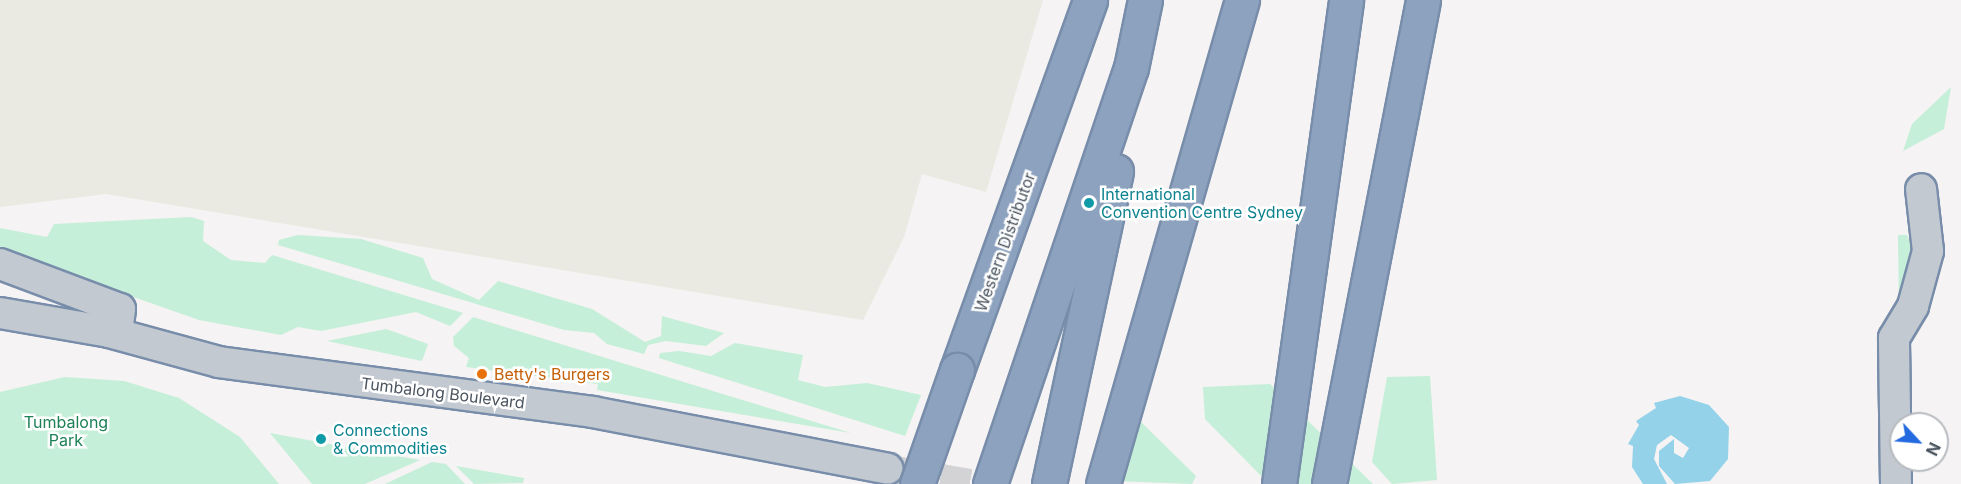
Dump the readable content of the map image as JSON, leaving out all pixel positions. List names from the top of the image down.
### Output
{
  "streets": {
    "highway": ["Western Distributor"],
    "street": ["Tumbalong Boulevard"]
  },
  "parks": ["Tumbalong Park"],
  "places": ["International Convention Centre Sydney", "Betty's Burgers", "Connections & Commodities"],
  "north": "bottom right"
}
